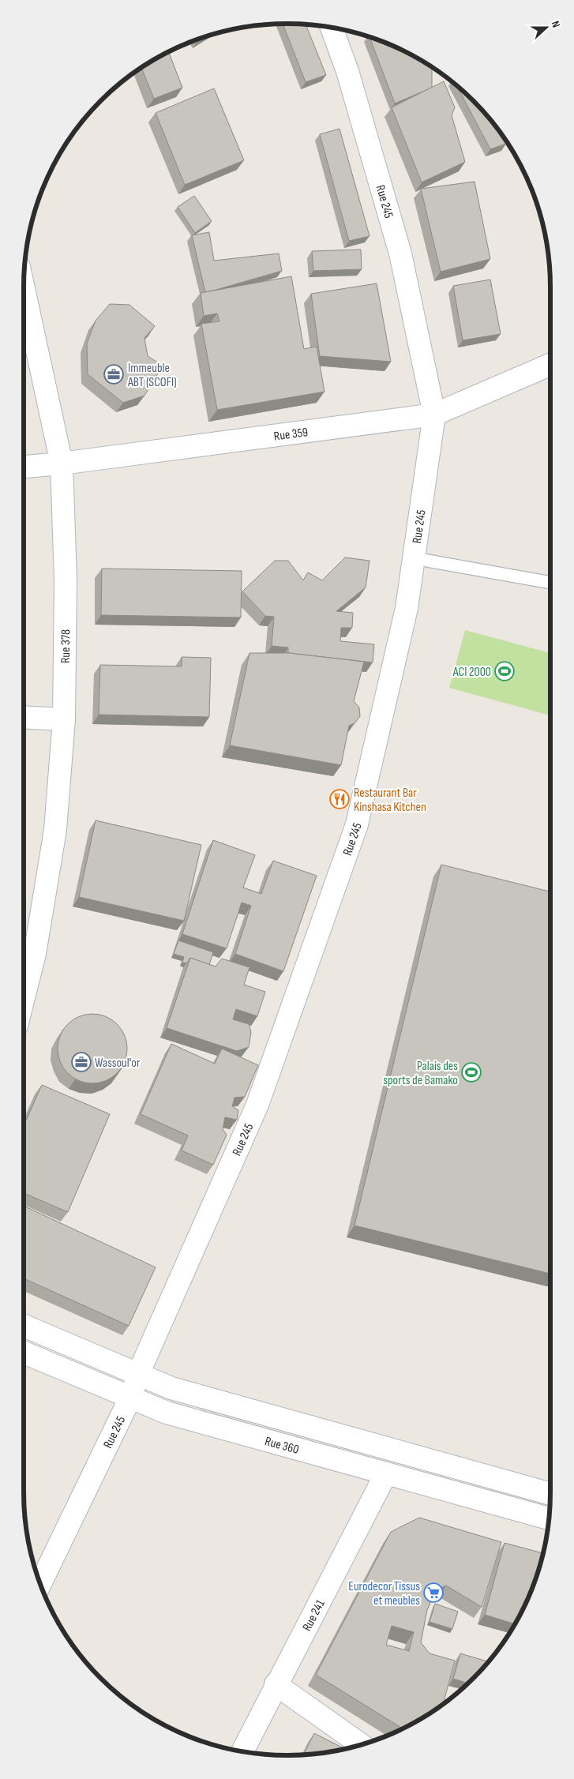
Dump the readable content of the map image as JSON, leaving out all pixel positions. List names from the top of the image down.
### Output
{
  "streets": {
    "street": [
      "Rue 245",
      "Rue 359",
      "Rue 378",
      "Rue 360",
      "Rue 241"
    ]
  },
  "crossings": [
    ["Rue 245", "Rue 359"],
    ["Rue 245", "Rue 360"],
    ["Rue 359", "Rue 378"],
    ["Rue 360", "Rue 241"]
  ],
  "places": {
    "office": ["Immeuble ABT (SCOFI)", "Wassoul'or"],
    "sports": ["ACI 2000", "Palais des sports de Bamako"],
    "restaurant": ["Restaurant Bar Kinshasa Kitchen"],
    "supermarket": ["Eurodecor Tissus et meubles"]
  },
  "north": "right"
}
